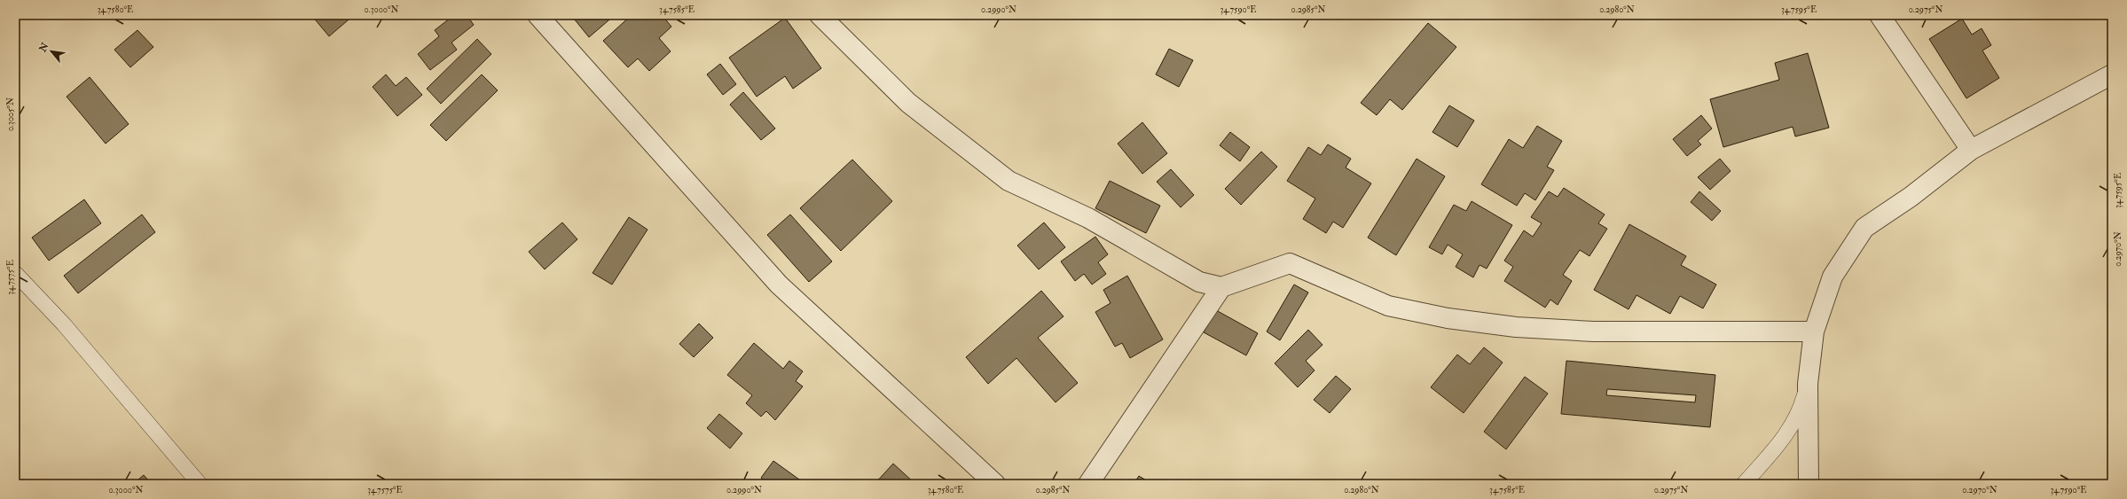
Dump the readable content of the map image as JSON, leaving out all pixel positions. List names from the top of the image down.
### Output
{
  "north": "top left",
  "coordinates": [
    "34.7580°E",
    "0.3000°N",
    "34.7585°E",
    "0.2990°N",
    "34.7590°E",
    "0.2985°N",
    "0.2980°N",
    "34.7595°E",
    "0.2975°N",
    "0.3005°N",
    "0.2970°N",
    "34.7575°E"
  ]
}
